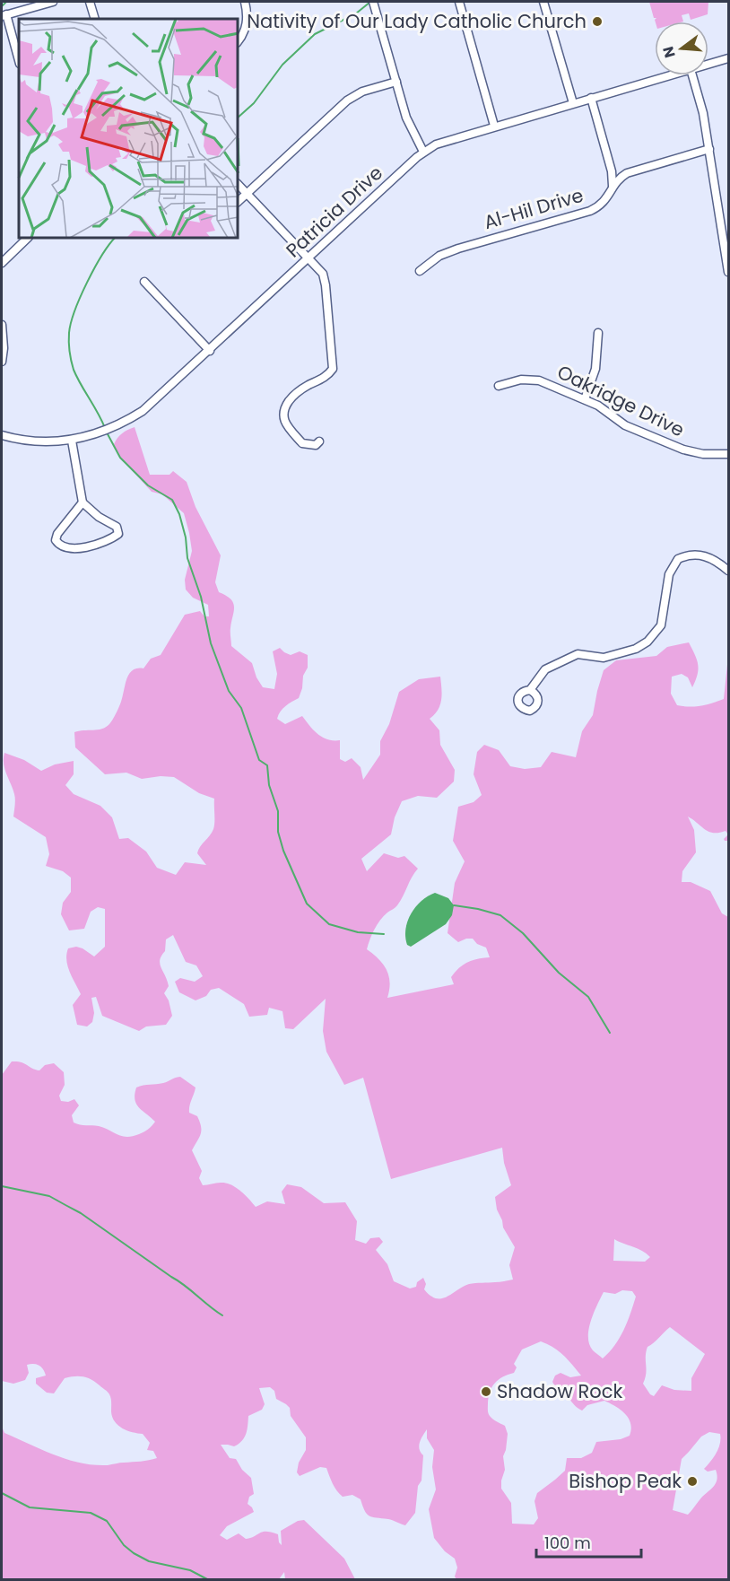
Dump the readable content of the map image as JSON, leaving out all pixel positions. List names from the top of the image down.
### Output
{
  "streets": {
    "street": ["Al-Hil Drive", "Patricia Drive", "Oakridge Drive"]
  },
  "places": ["Nativity of Our Lady Catholic Church", "Shadow Rock", "Bishop Peak"],
  "scale_bar": "100 m",
  "north": "left"
}
